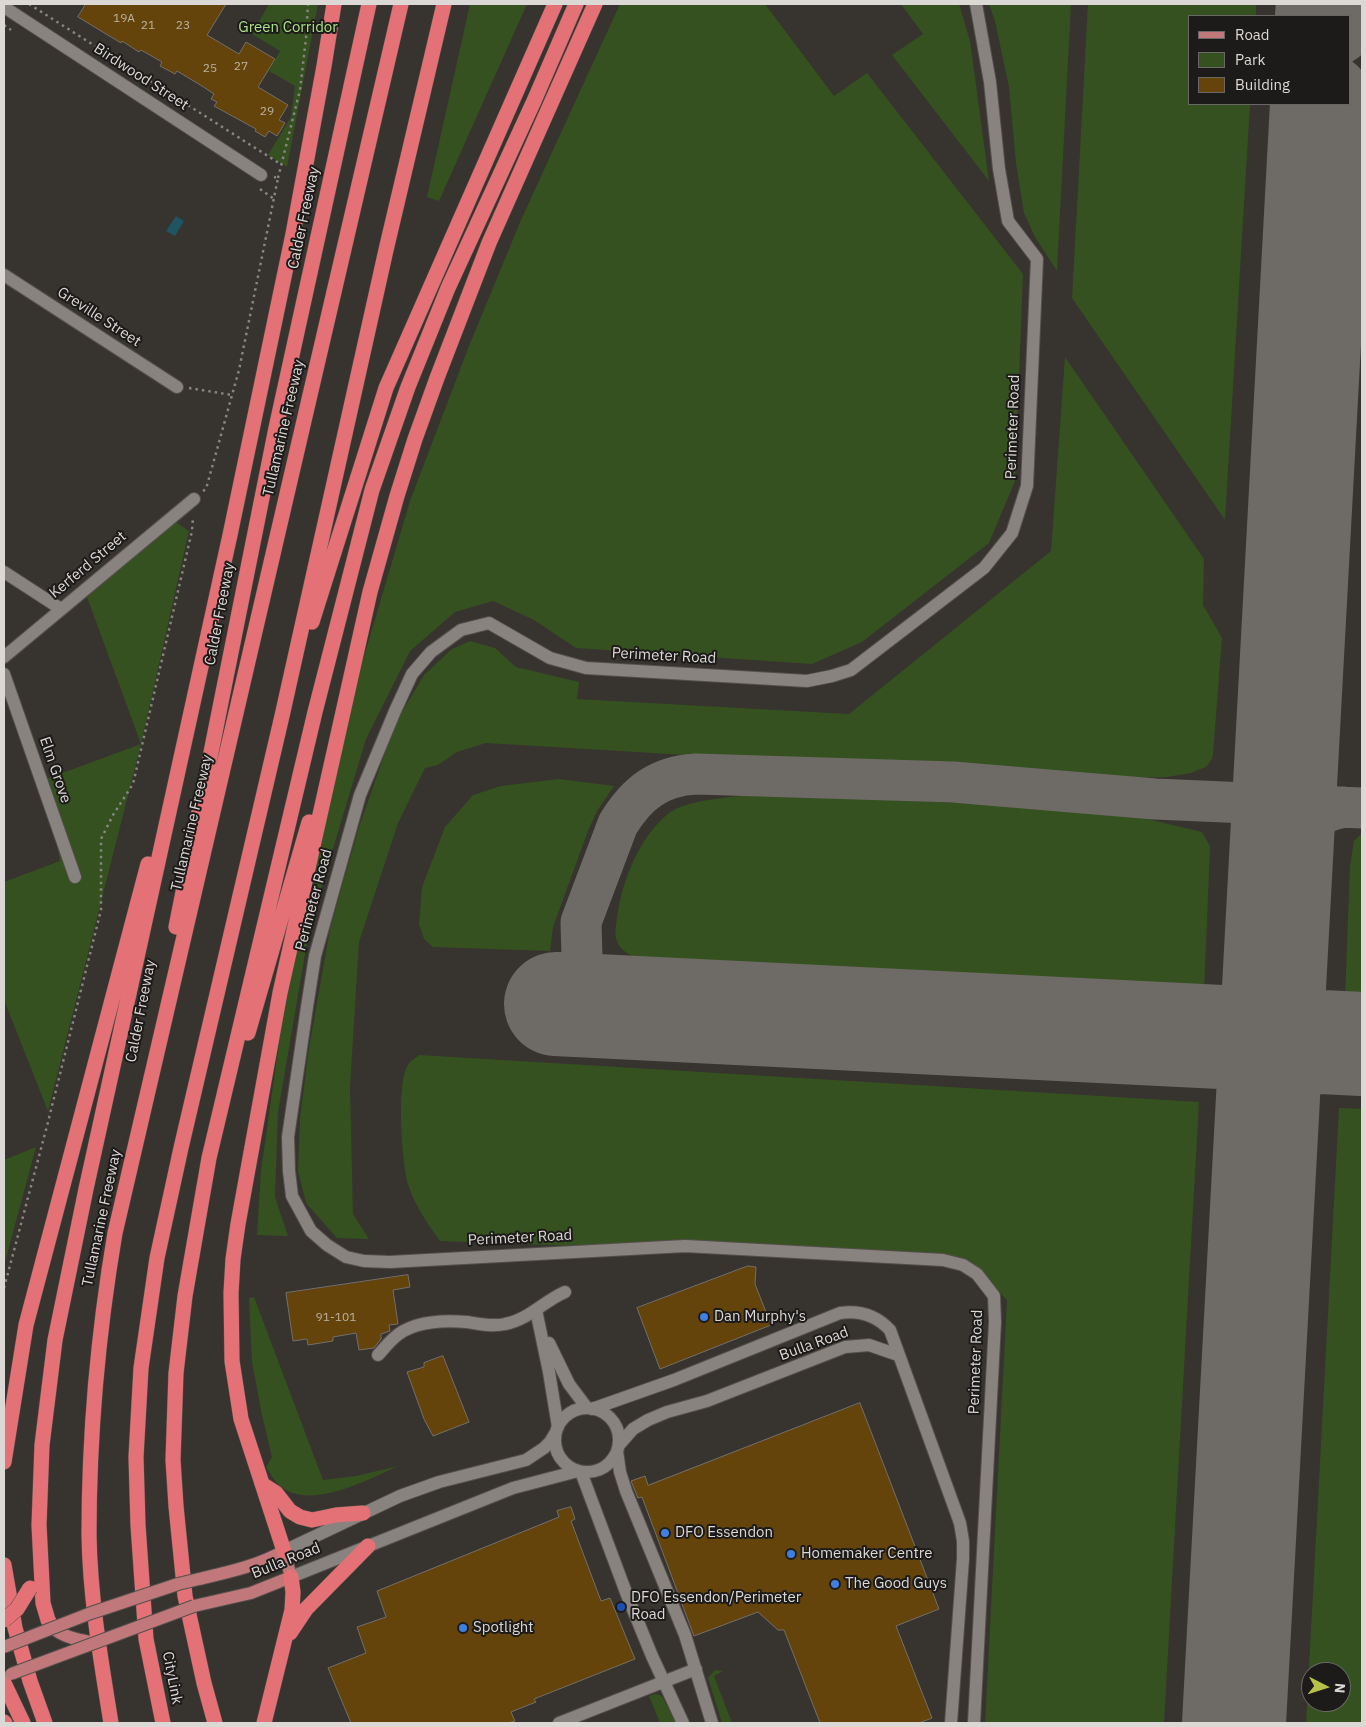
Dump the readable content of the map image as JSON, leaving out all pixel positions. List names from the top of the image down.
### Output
{
  "streets": {
    "highway": ["Calder Freeway", "Tullamarine Freeway", "CityLink"],
    "main road": ["Bulla Road"],
    "street": [
      "Birdwood Street",
      "Greville Street",
      "Perimeter Road",
      "Kerferd Street",
      "Elm Grove"
    ]
  },
  "crossings": [
    ["Calder Freeway", "Tullamarine Freeway"]
  ],
  "parks": ["Green Corridor"],
  "places": [
    "Dan Murphy's",
    "DFO Essendon",
    "Homemaker Centre",
    "The Good Guys",
    "DFO Essendon/Perimeter Road",
    "Spotlight"
  ],
  "house_numbers": [
    "19A",
    "21",
    "23",
    "27",
    "25",
    "29",
    "91-101"
  ],
  "legend": ["Road", "Park", "Building"],
  "north": "right"
}
